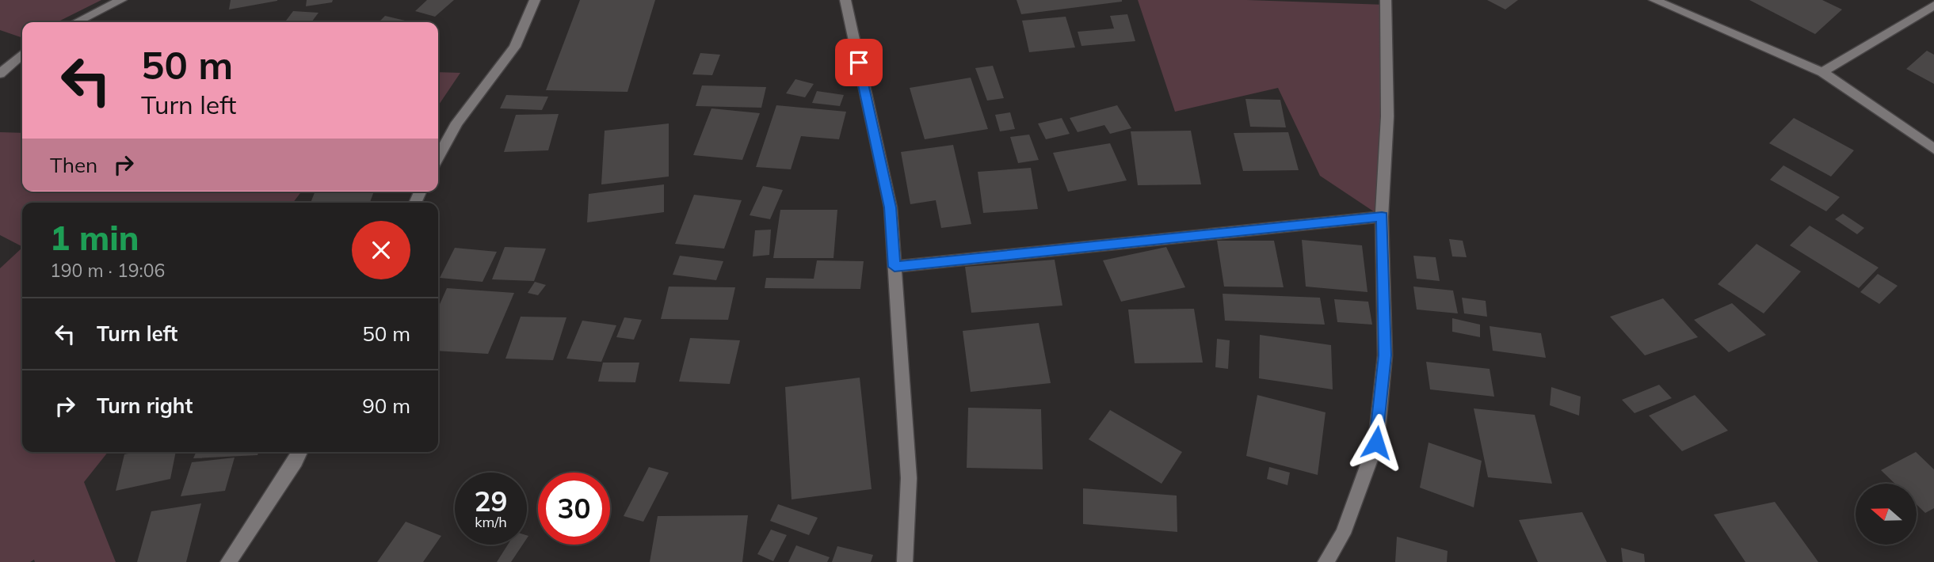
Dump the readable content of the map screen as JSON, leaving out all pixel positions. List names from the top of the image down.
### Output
{
  "north": "left",
  "page": {
    "turn": ["50 m", "Turn left"],
    "then": "Then",
    "heading": ["1 min", "190 m · 19:06"],
    "list": [
      {
        "name": "Turn left",
        "value": "50 m"
      },
      {
        "name": "Turn right",
        "value": "90 m"
      }
    ],
    "speed": "29 km/h",
    "limit": "30"
  }
}
